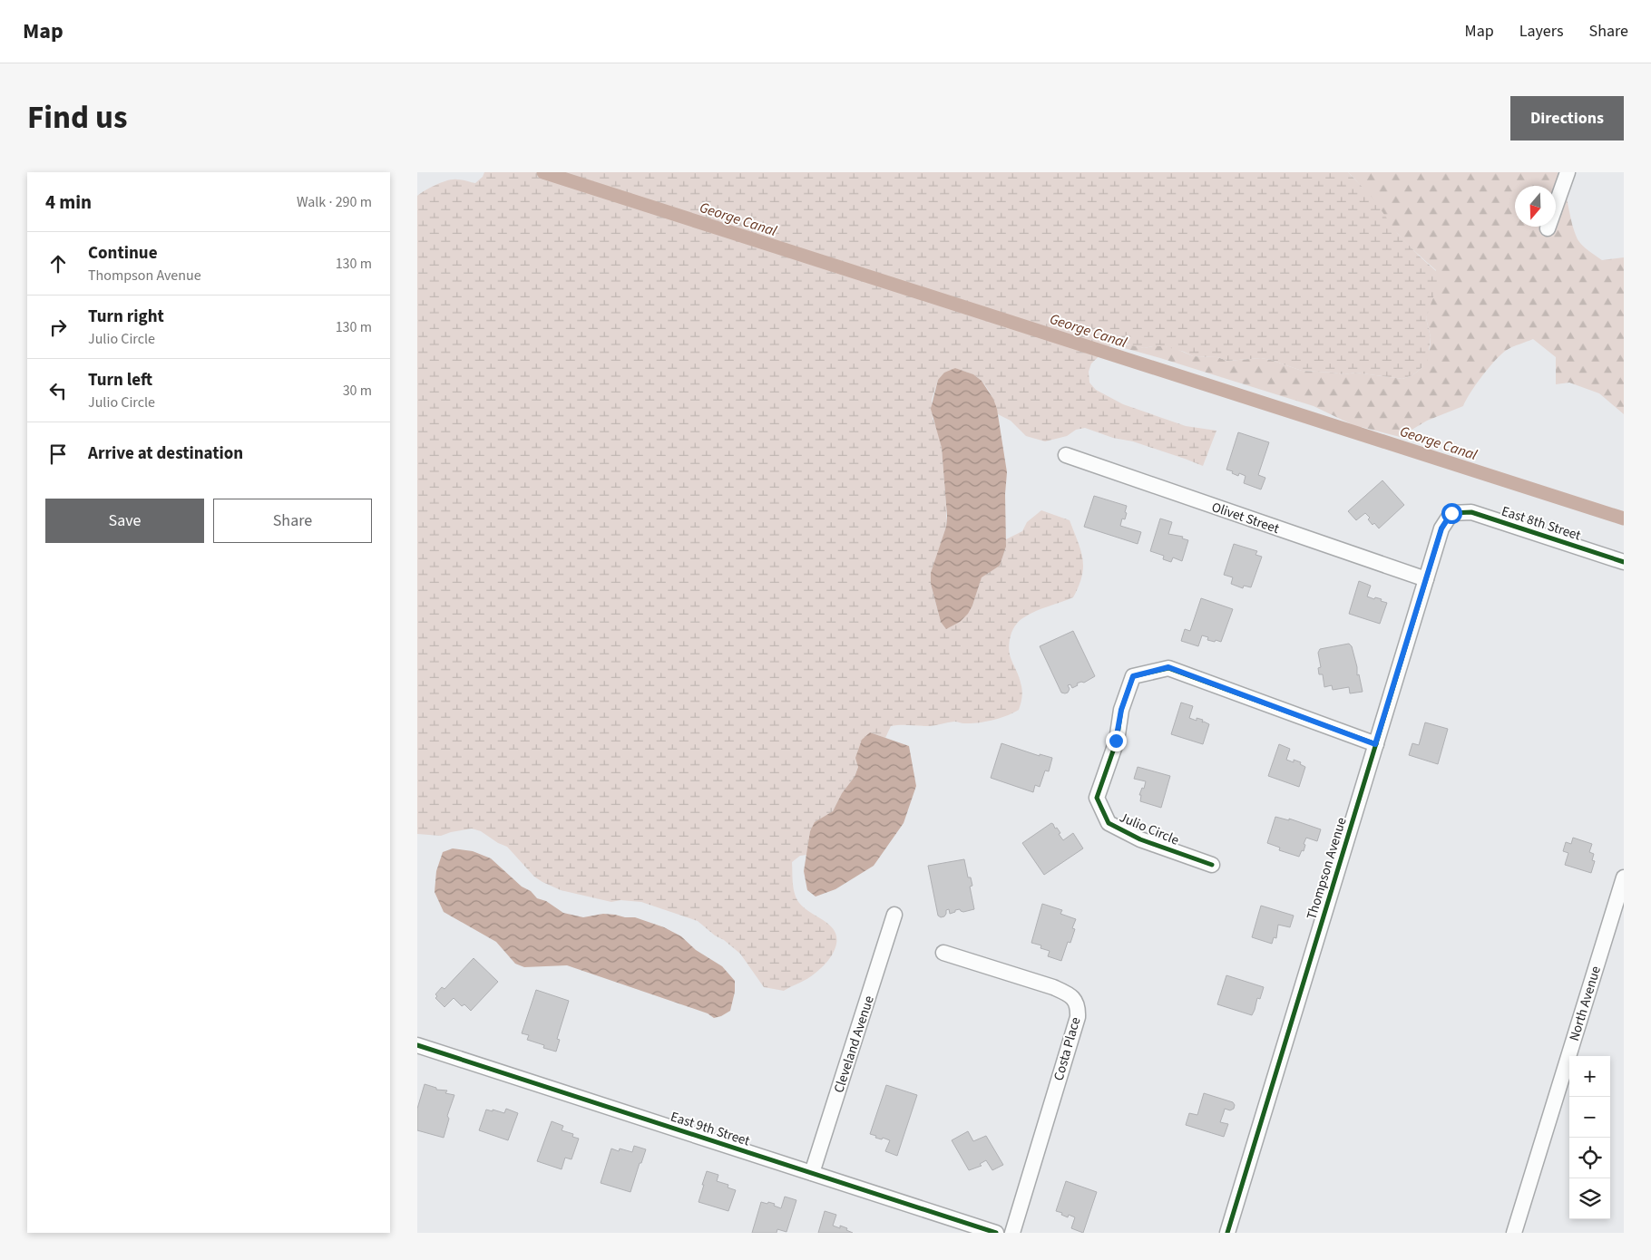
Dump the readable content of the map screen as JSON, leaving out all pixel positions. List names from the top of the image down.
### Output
{
  "streets": {
    "street": [
      "Olivet Street",
      "East 8th Street",
      "Julio Circle",
      "Thompson Avenue",
      "North Avenue",
      "Cleveland Avenue",
      "Costa Place",
      "East 9th Street"
    ]
  },
  "crossings": [
    ["Olivet Street", "Thompson Avenue"],
    ["East 8th Street", "Thompson Avenue"],
    ["Julio Circle", "Thompson Avenue"],
    ["Cleveland Avenue", "East 9th Street"]
  ],
  "water": ["George Canal"],
  "north": "bottom",
  "page": {
    "header": "Map",
    "nav": ["Map", "Layers", "Share"],
    "title": "Find us",
    "buttons": [
      "Directions",
      ["Save", "Share"]
    ],
    "heading": ["4 min", "Walk · 290 m"],
    "list": [
      ["Continue", "Thompson Avenue", "130 m"],
      ["Turn right", "Julio Circle", "130 m"],
      ["Turn left", "Julio Circle", "30 m"],
      "Arrive at destination"
    ],
    "map_buttons": ["+", "−"]
  }
}
